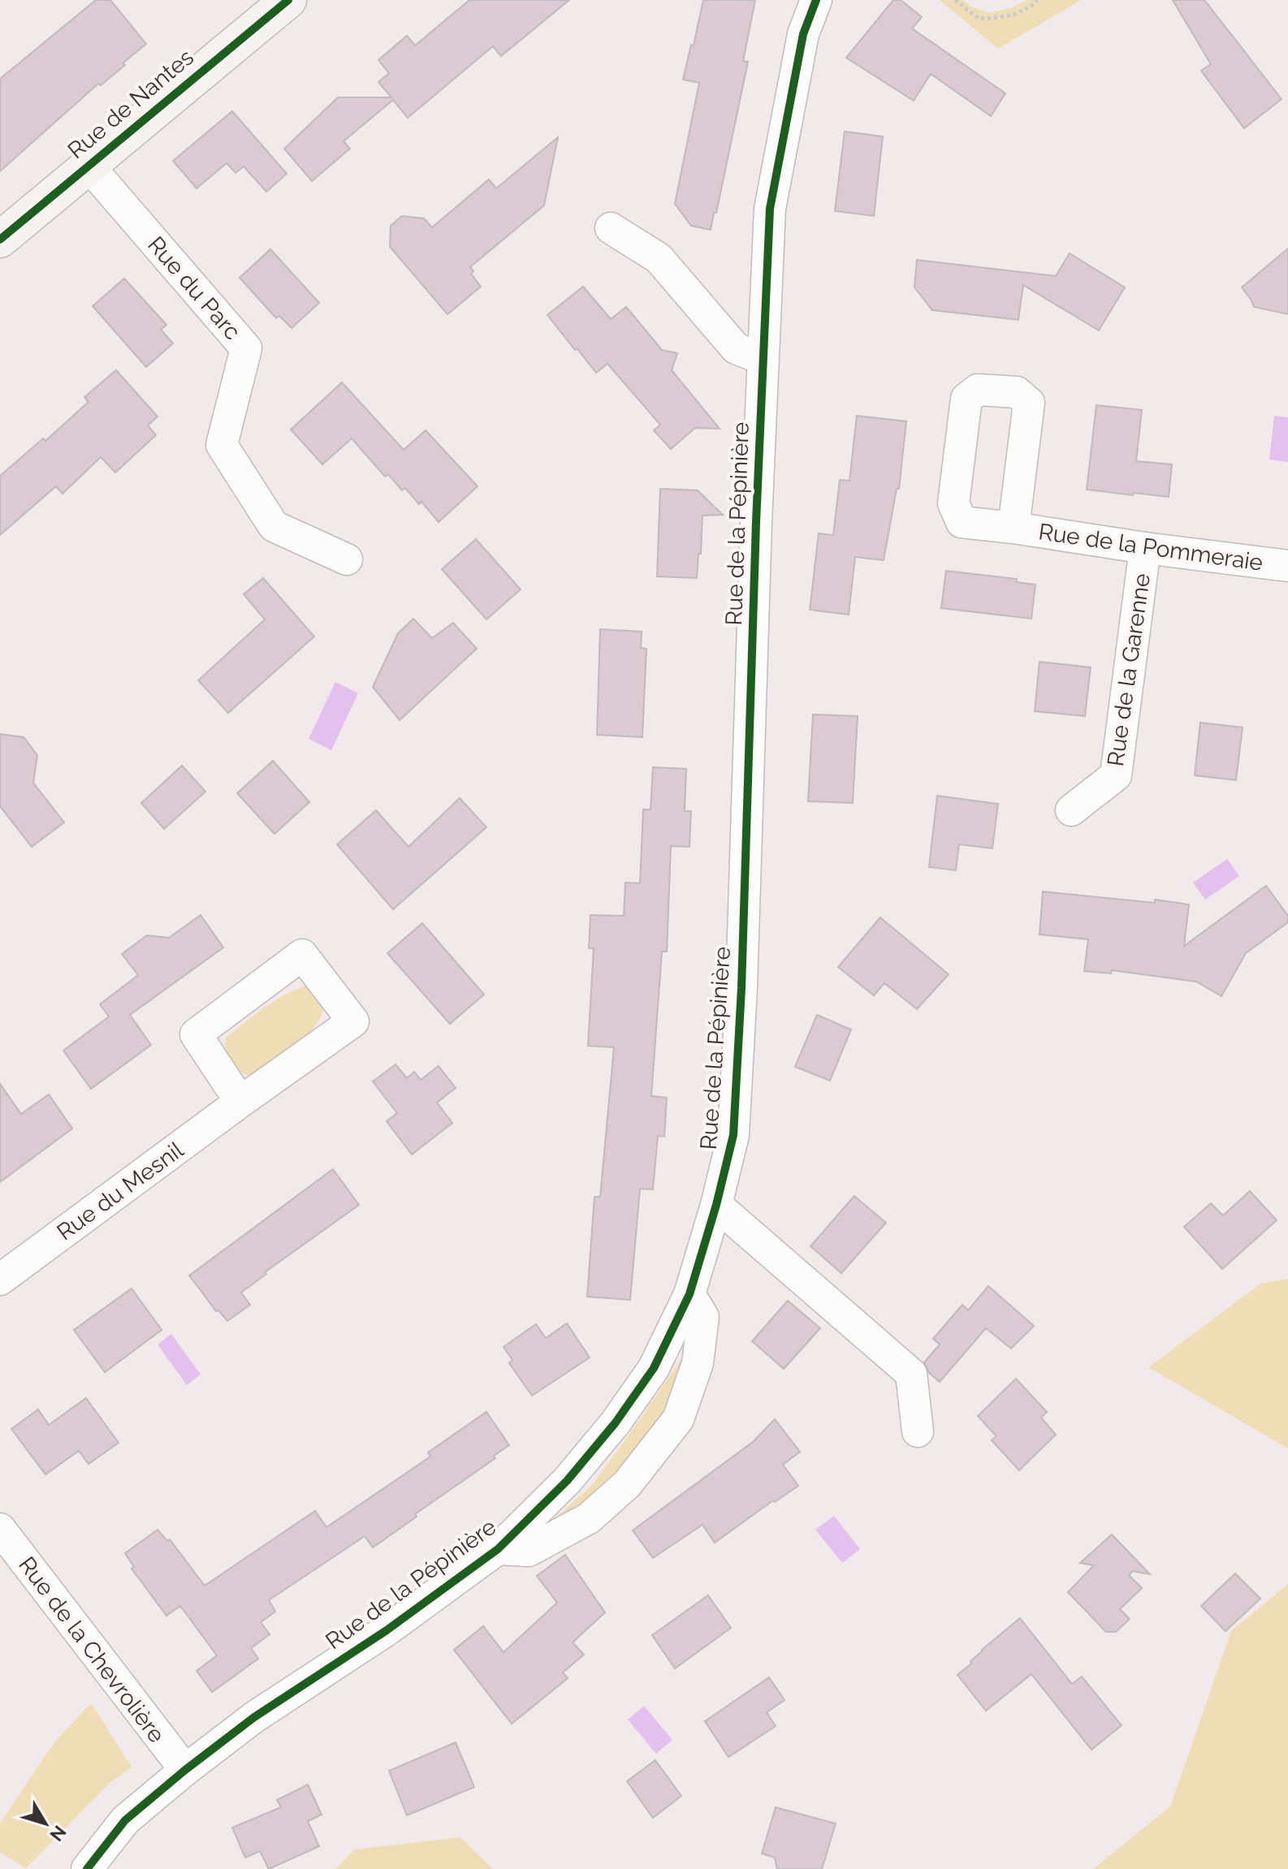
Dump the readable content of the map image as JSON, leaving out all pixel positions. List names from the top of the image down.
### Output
{
  "streets": {
    "main road": ["Rue de Nantes"],
    "street": [
      "Rue du Parc",
      "Rue de la Pépinière",
      "Rue de la Pommeraie",
      "Rue de la Garenne",
      "Rue du Mesnil",
      "Rue de la Chevrolière"
    ]
  },
  "crossings": [
    ["Rue de Nantes", "Rue du Parc"],
    ["Rue de la Pépinière", "Rue de la Chevrolière"],
    ["Rue de la Pommeraie", "Rue de la Garenne"]
  ],
  "north": "bottom right"
}
